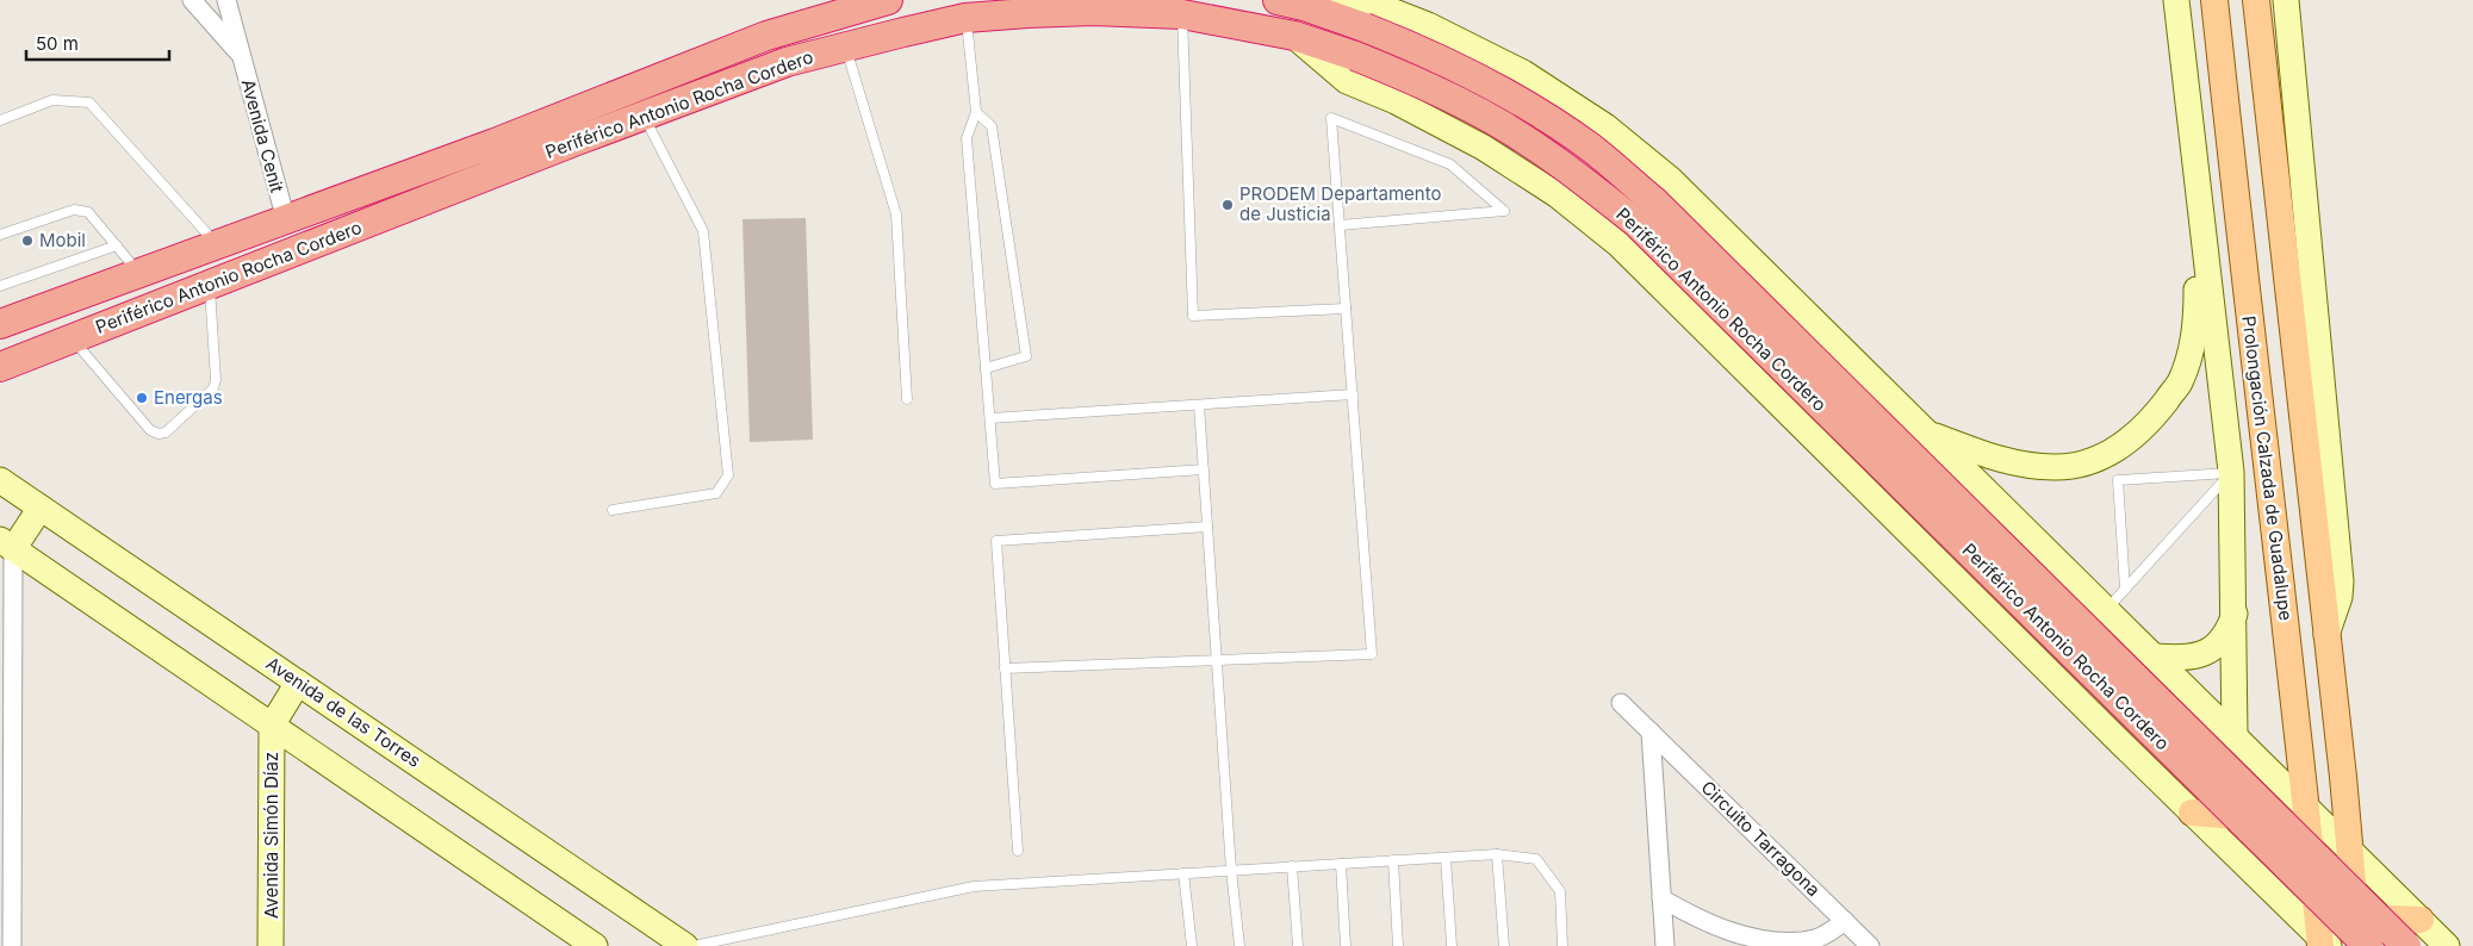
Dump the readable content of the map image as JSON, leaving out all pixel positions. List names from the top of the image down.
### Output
{
  "streets": {
    "highway": ["Periférico Antonio Rocha Cordero"],
    "main road": ["Prolongación Calzada de Guadalupe", "Avenida de las Torres", "Avenida Simón Díaz"],
    "street": ["Avenida Cenit", "Circuito Tarragona"]
  },
  "crossings": [
    ["Periférico Antonio Rocha Cordero", "Avenida Cenit"]
  ],
  "places": ["PRODEM Departamento de Justicia", "Mobil", "Energas"],
  "scale_bar": "50 m"
}
